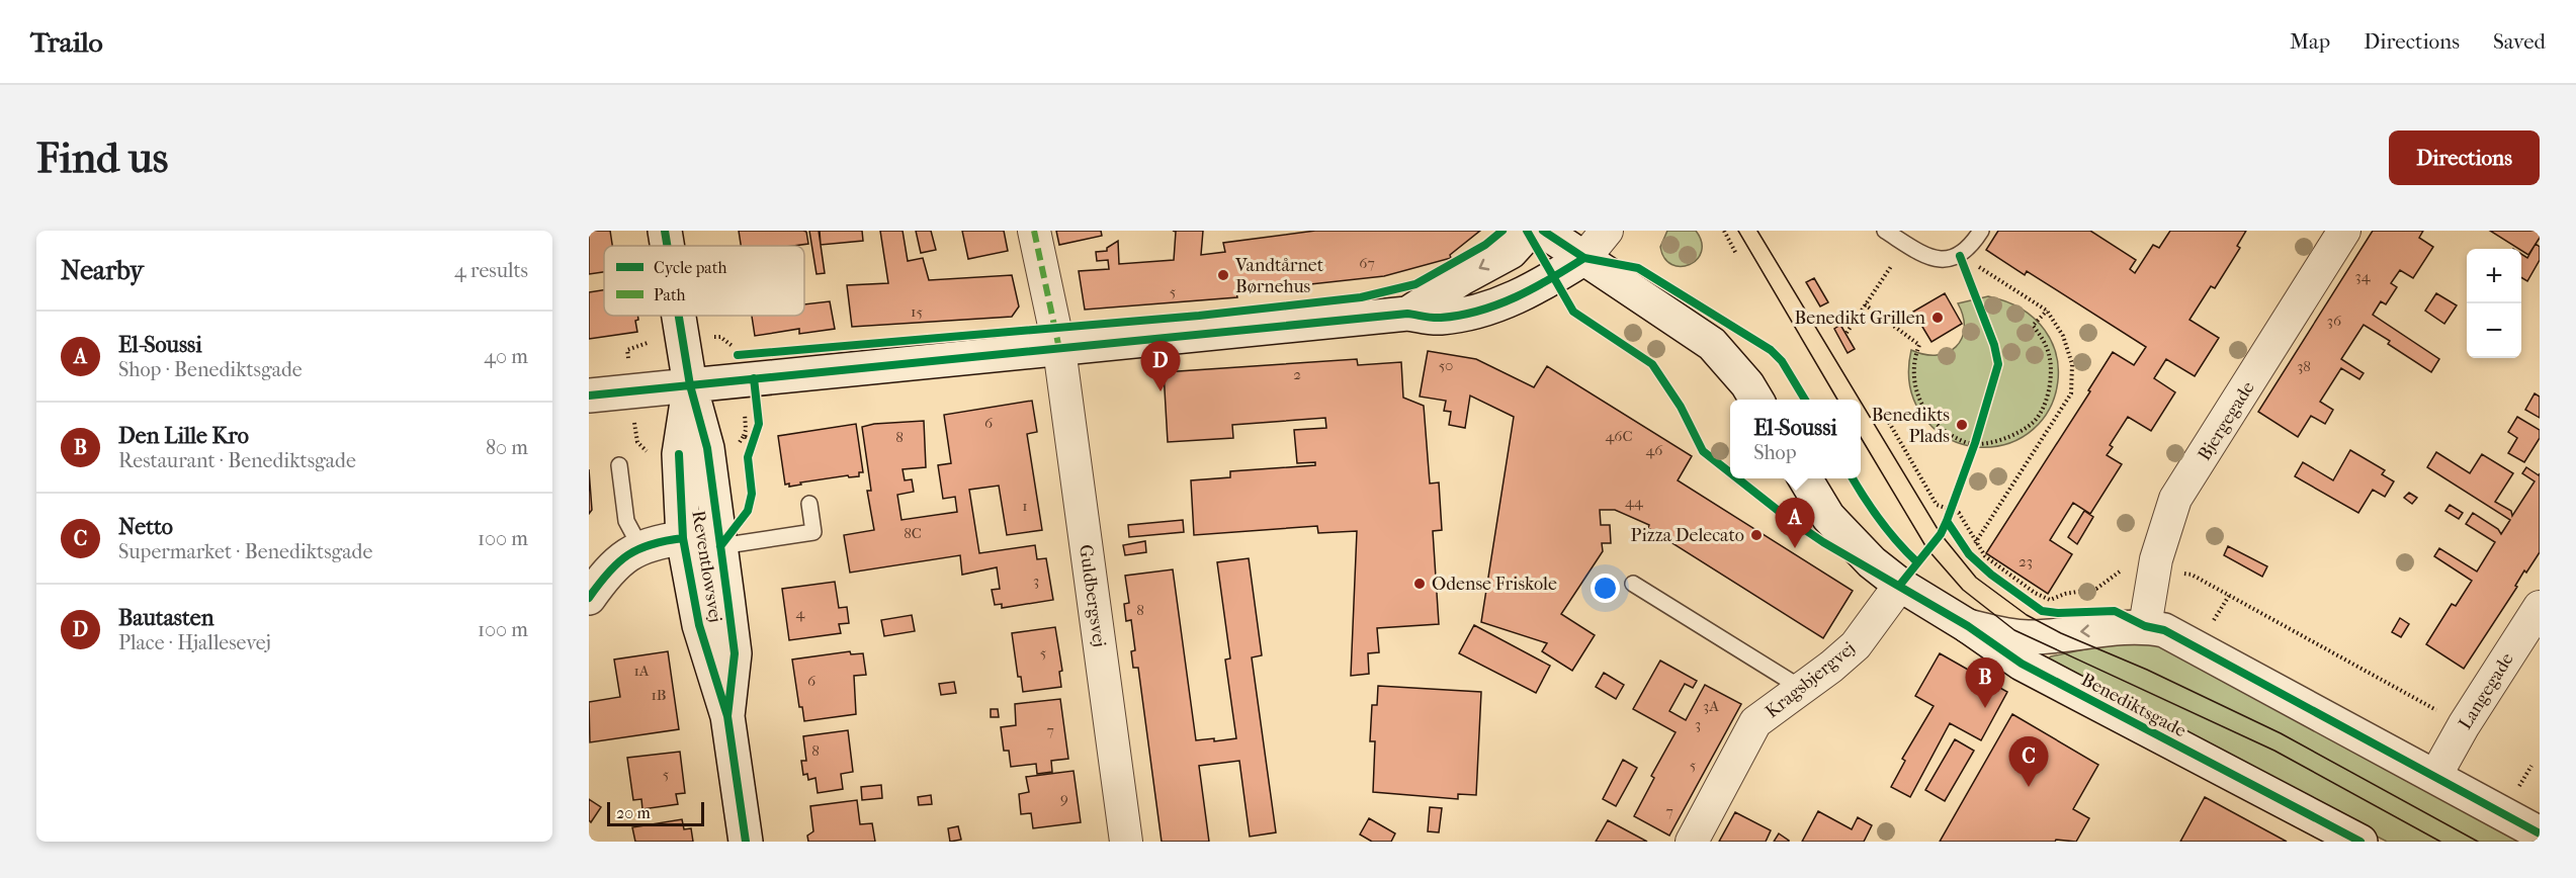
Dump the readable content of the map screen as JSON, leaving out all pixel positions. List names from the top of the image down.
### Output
{
  "streets": {
    "main road": ["Reventlowsvej", "Benediktsgade"],
    "street": [
      "Bjergegade",
      "Guldbergsvej",
      "Kragsbjergvej",
      "Langegade"
    ]
  },
  "crossings": [
    ["Bjergegade", "Benediktsgade"],
    ["Kragsbjergvej", "Benediktsgade"],
    ["Langegade", "Benediktsgade"]
  ],
  "places": [
    "Vandtårnet Børnehus",
    "Benedikt Grillen",
    "Benedikts Plads",
    "Pizza Delecato",
    "Odense Friskole"
  ],
  "house_numbers": [
    "67",
    "34",
    "5",
    "15",
    "36",
    "50",
    "38",
    "2",
    "6",
    "46C",
    "8",
    "46",
    "44",
    "1",
    "8C",
    "23",
    "3",
    "8",
    "4",
    "5",
    "1A",
    "6",
    "1B",
    "3A",
    "3",
    "7",
    "8",
    "5",
    "5",
    "9",
    "7"
  ],
  "legend": ["Cycle path", "Path"],
  "scale_bar": "20 m",
  "page": {
    "header": "Trailo",
    "nav": ["Map", "Directions", "Saved"],
    "buttons": "Directions",
    "title": "Find us",
    "heading": ["Nearby", "4 results"],
    "map_buttons": ["+", "−"],
    "list": [
      {
        "mark": "A",
        "name": "El-Soussi",
        "note": "Shop · Benediktsgade",
        "value": "40 m"
      },
      {
        "mark": "B",
        "name": "Den Lille Kro",
        "note": "Restaurant · Benediktsgade",
        "value": "80 m"
      },
      {
        "mark": "C",
        "name": "Netto",
        "note": "Supermarket · Benediktsgade",
        "value": "100 m"
      },
      {
        "mark": "D",
        "name": "Bautasten",
        "note": "Place · Hjallesevej",
        "value": "100 m"
      }
    ],
    "pins": [
      "D",
      "A",
      "B",
      "C"
    ],
    "popup": ["El-Soussi", "Shop"],
    "scale": "20 m"
  }
}
